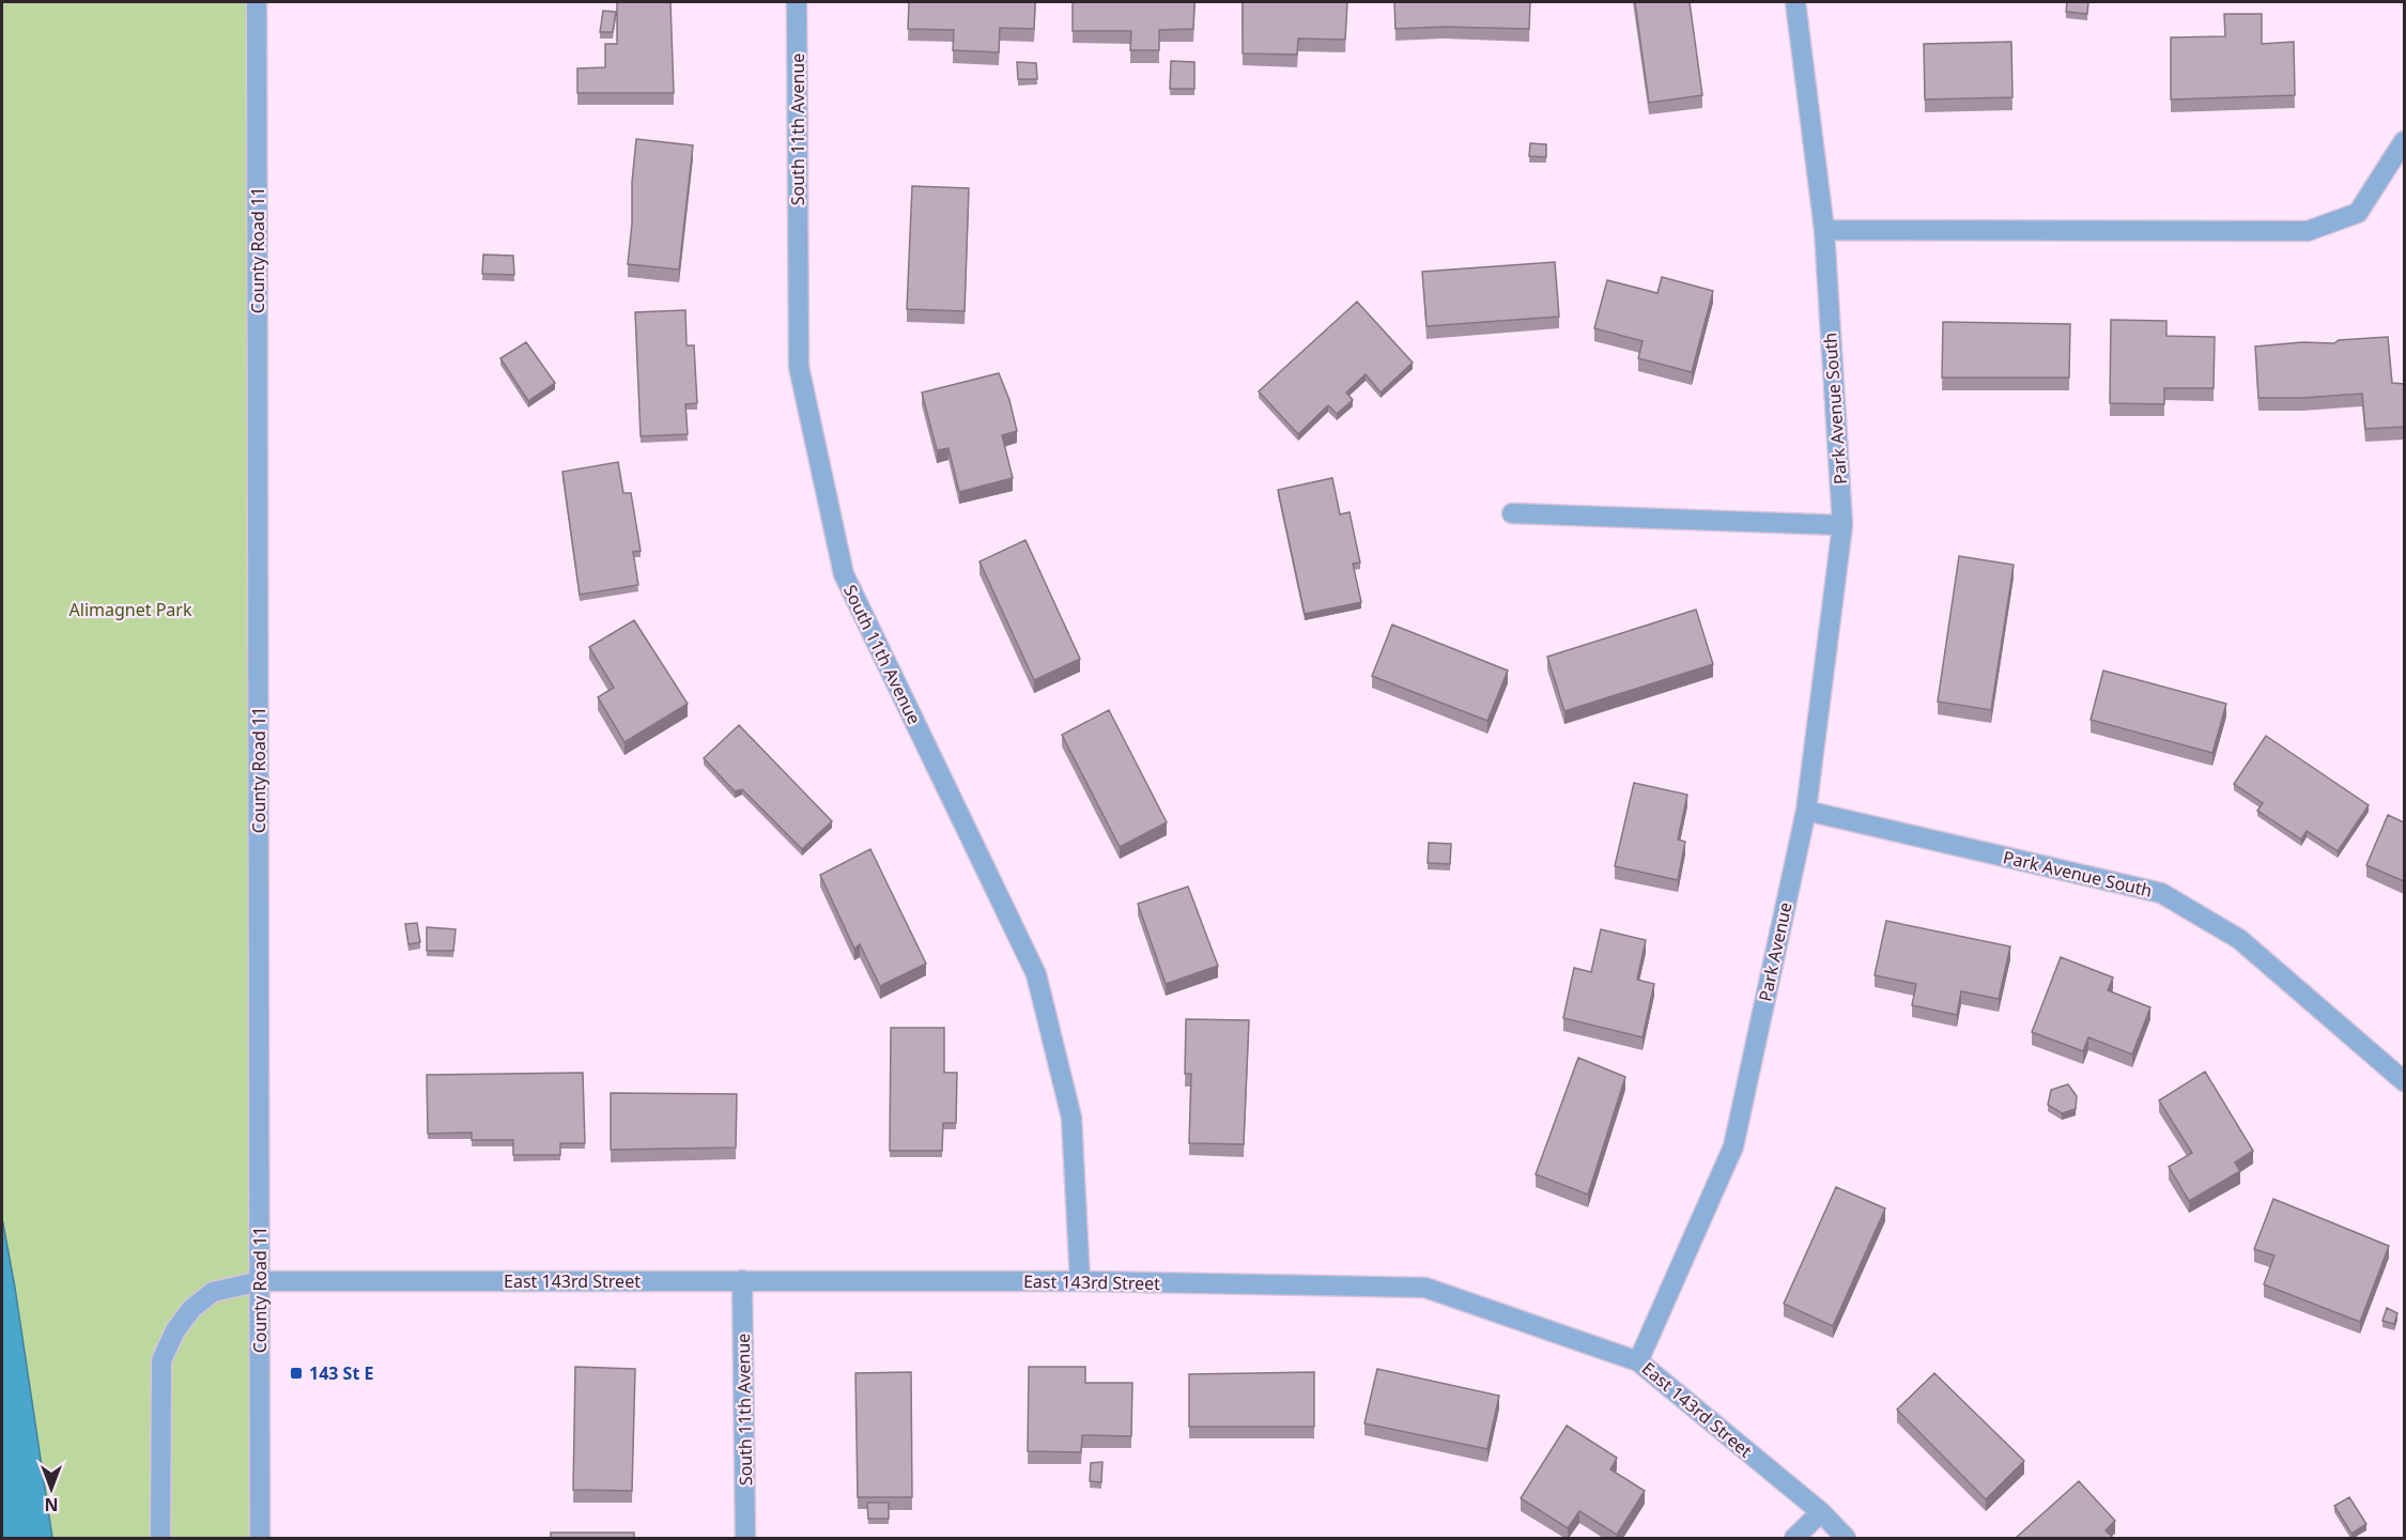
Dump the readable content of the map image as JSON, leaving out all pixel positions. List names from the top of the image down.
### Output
{
  "streets": {
    "street": [
      "South 11th Avenue",
      "County Road 11",
      "Park Avenue South",
      "Park Avenue",
      "East 143rd Street"
    ]
  },
  "crossings": [
    ["South 11th Avenue", "East 143rd Street"],
    ["County Road 11", "East 143rd Street"],
    ["Park Avenue South", "Park Avenue"],
    ["Park Avenue", "East 143rd Street"]
  ],
  "parks": ["Alimagnet Park"],
  "places": {
    "transit": ["143 St E"]
  },
  "north": "bottom"
}
